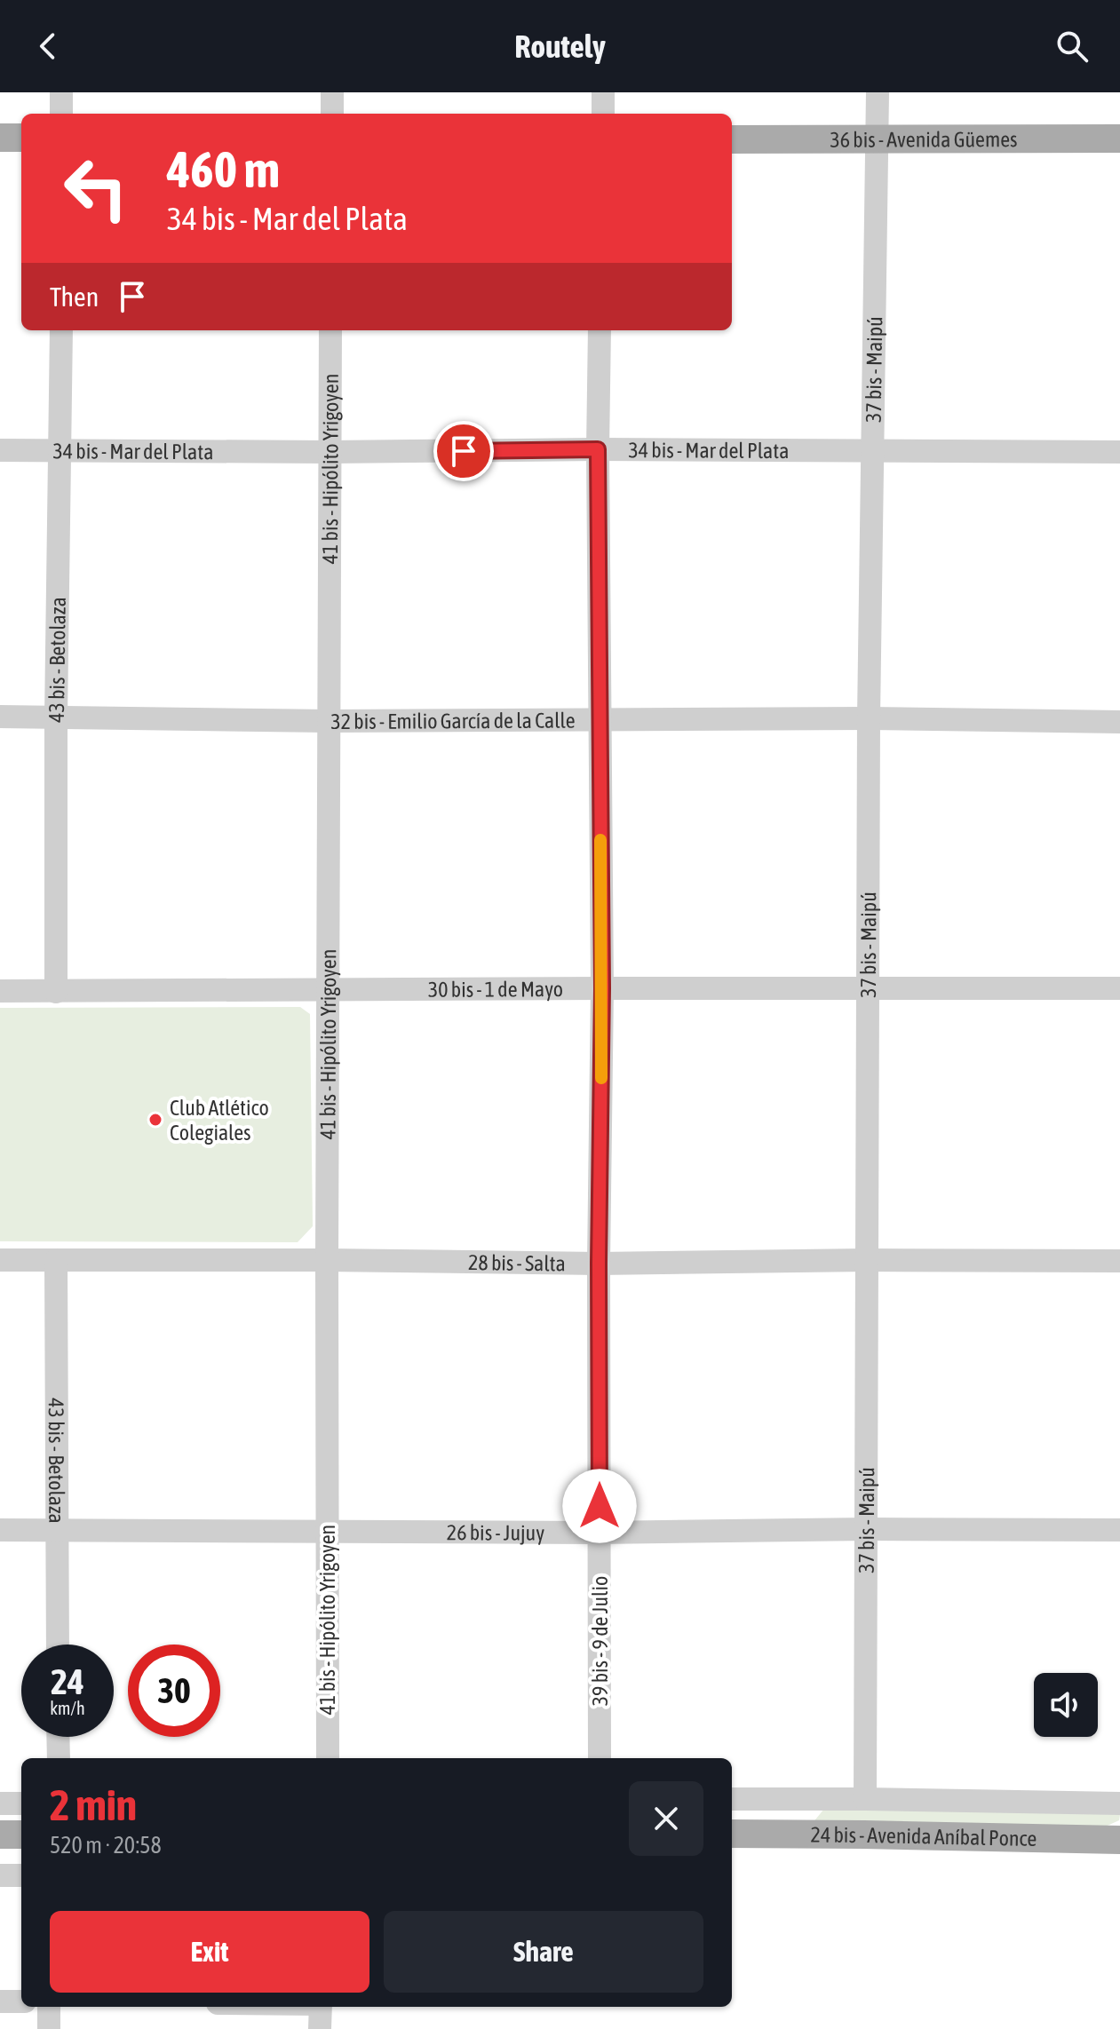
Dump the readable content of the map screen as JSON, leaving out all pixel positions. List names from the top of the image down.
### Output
{
  "streets": {
    "main road": ["36 bis - Avenida Güemes", "24 bis - Avenida Aníbal Ponce"],
    "street": [
      "37 bis - Maipú",
      "34 bis - Mar del Plata",
      "41 bis - Hipólito Yrigoyen",
      "43 bis - Betolaza",
      "32 bis - Emilio García de la Calle",
      "30 bis - 1 de Mayo",
      "28 bis - Salta",
      "26 bis - Jujuy",
      "39 bis - 9 de Julio"
    ]
  },
  "crossings": [
    ["36 bis - Avenida Güemes", "37 bis - Maipú"],
    ["37 bis - Maipú", "34 bis - Mar del Plata"],
    ["37 bis - Maipú", "32 bis - Emilio García de la Calle"],
    ["37 bis - Maipú", "30 bis - 1 de Mayo"],
    ["37 bis - Maipú", "28 bis - Salta"],
    ["37 bis - Maipú", "26 bis - Jujuy"],
    ["37 bis - Maipú", "24 bis - Avenida Aníbal Ponce"],
    ["34 bis - Mar del Plata", "41 bis - Hipólito Yrigoyen"],
    ["34 bis - Mar del Plata", "43 bis - Betolaza"],
    ["34 bis - Mar del Plata", "39 bis - 9 de Julio"],
    ["41 bis - Hipólito Yrigoyen", "32 bis - Emilio García de la Calle"],
    ["41 bis - Hipólito Yrigoyen", "30 bis - 1 de Mayo"],
    ["41 bis - Hipólito Yrigoyen", "28 bis - Salta"],
    ["41 bis - Hipólito Yrigoyen", "26 bis - Jujuy"],
    ["43 bis - Betolaza", "32 bis - Emilio García de la Calle"],
    ["43 bis - Betolaza", "30 bis - 1 de Mayo"],
    ["43 bis - Betolaza", "28 bis - Salta"],
    ["43 bis - Betolaza", "26 bis - Jujuy"],
    ["32 bis - Emilio García de la Calle", "39 bis - 9 de Julio"],
    ["30 bis - 1 de Mayo", "39 bis - 9 de Julio"],
    ["28 bis - Salta", "39 bis - 9 de Julio"],
    ["26 bis - Jujuy", "39 bis - 9 de Julio"]
  ],
  "places": ["Club Atlético Colegiales"],
  "page": {
    "header": "Routely",
    "turn": ["460 m", "34 bis - Mar del Plata"],
    "then": "Then",
    "speed": "24 km/h",
    "limit": "30",
    "heading": ["2 min", "520 m · 20:58"],
    "buttons": ["Exit", "Share"]
  }
}
